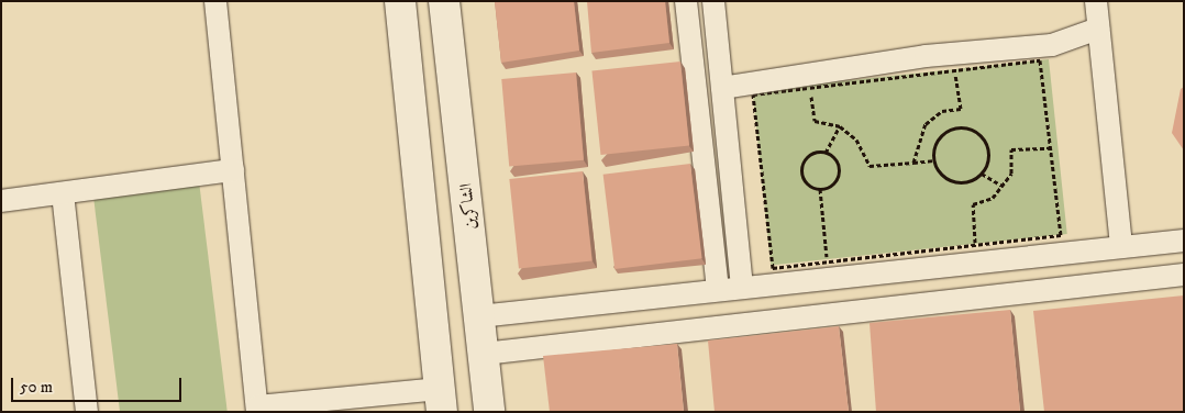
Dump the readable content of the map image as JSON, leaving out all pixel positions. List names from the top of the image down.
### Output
{
  "streets": {
    "street": ["الشاكرين"]
  },
  "scale_bar": "50 m"
}
